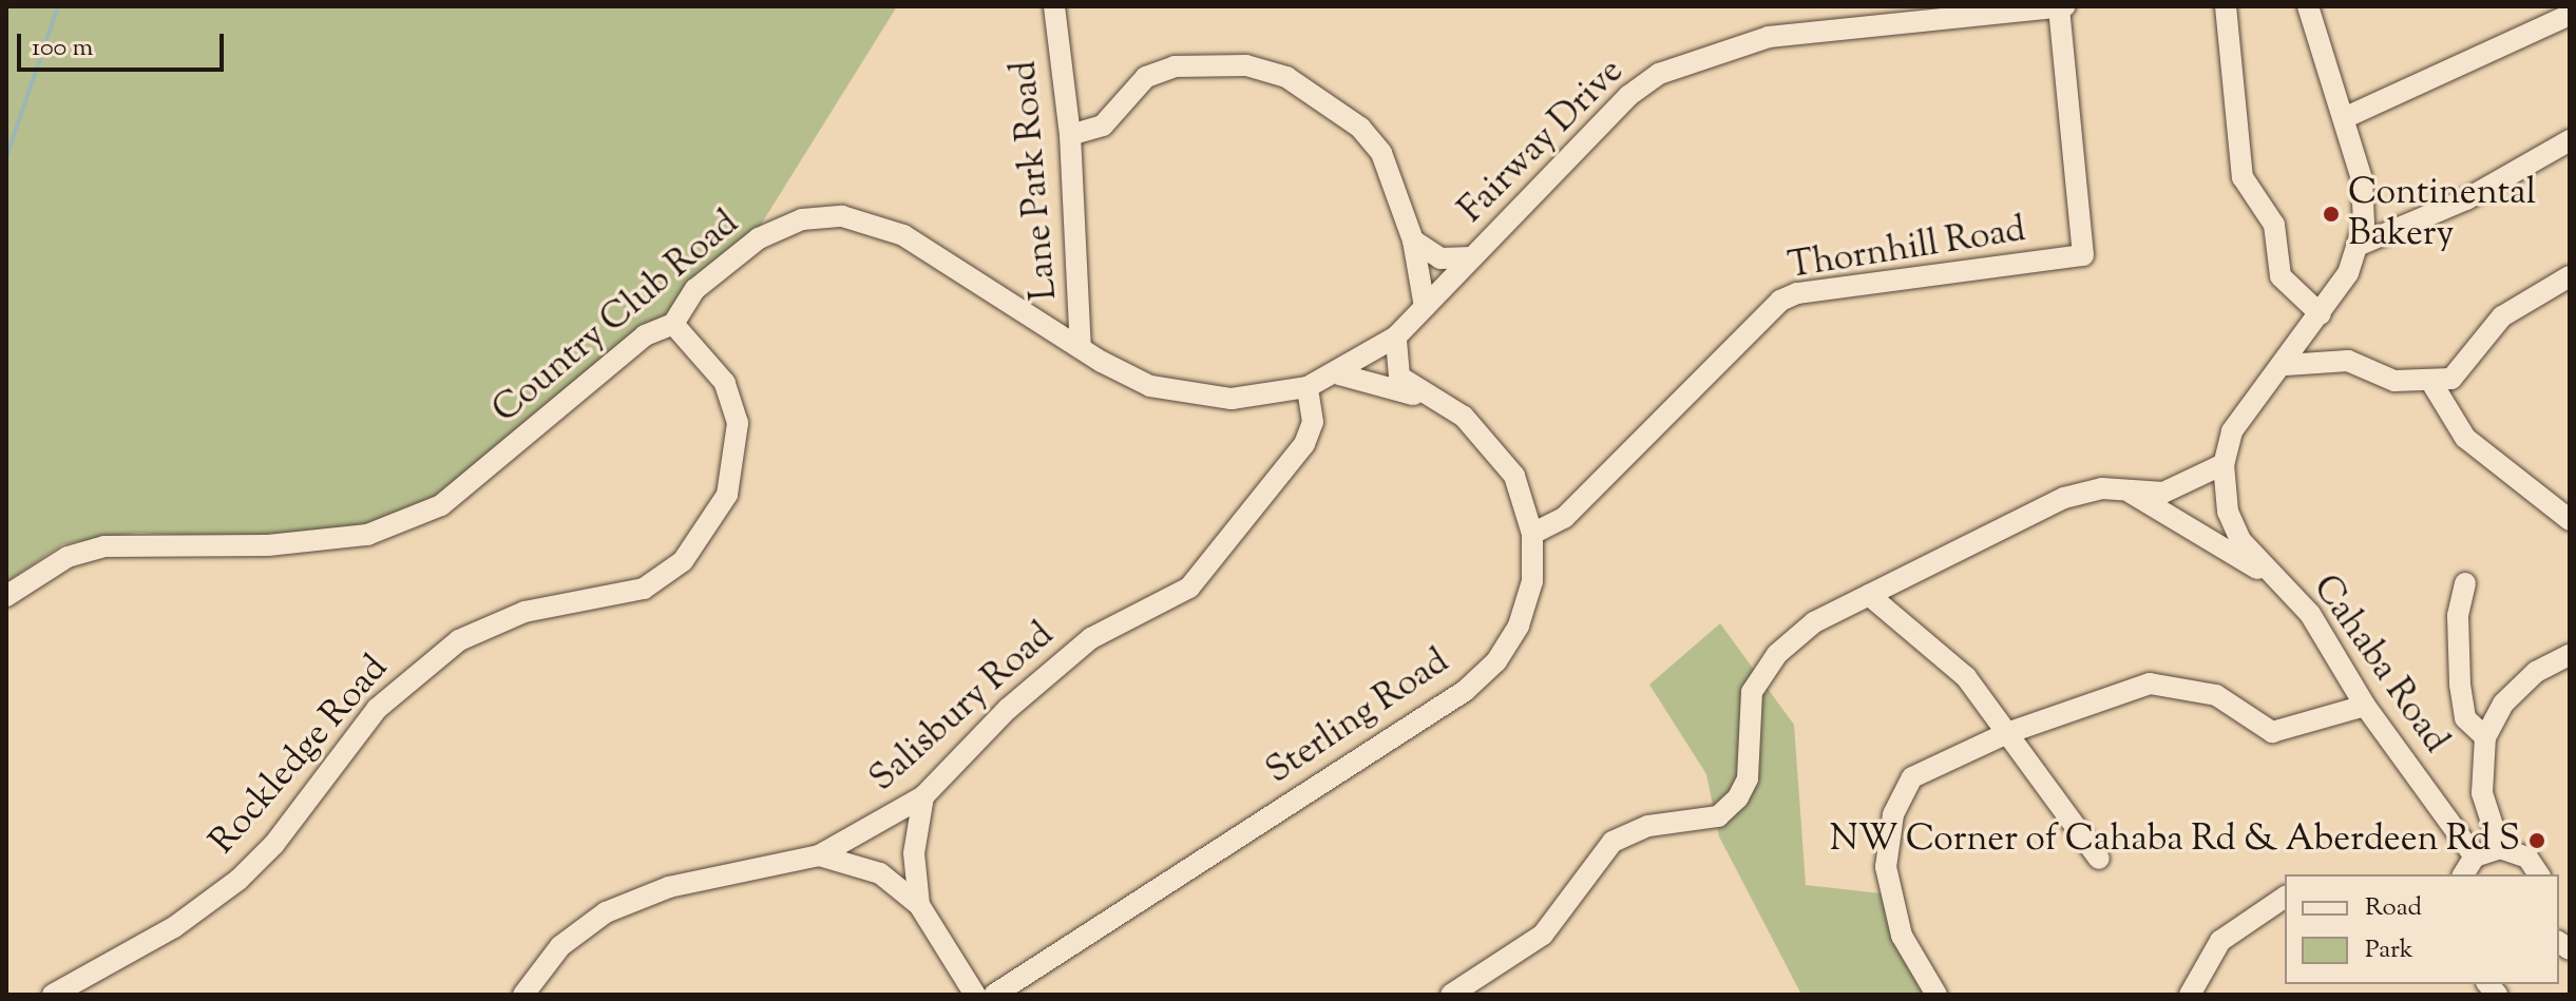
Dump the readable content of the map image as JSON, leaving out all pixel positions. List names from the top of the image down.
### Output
{
  "streets": {
    "street": [
      "Fairway Drive",
      "Lane Park Road",
      "Thornhill Road",
      "Country Club Road",
      "Cahaba Road",
      "Salisbury Road",
      "Sterling Road",
      "Rockledge Road"
    ]
  },
  "crossings": [
    ["Fairway Drive", "Thornhill Road"],
    ["Fairway Drive", "Country Club Road"],
    ["Fairway Drive", "Salisbury Road"],
    ["Fairway Drive", "Sterling Road"],
    ["Lane Park Road", "Country Club Road"],
    ["Thornhill Road", "Sterling Road"],
    ["Country Club Road", "Salisbury Road"],
    ["Country Club Road", "Rockledge Road"]
  ],
  "places": ["Continental Bakery", "NW Corner of Cahaba Rd & Aberdeen Rd S"],
  "legend": ["Road", "Park"],
  "scale_bar": "100 m"
}
